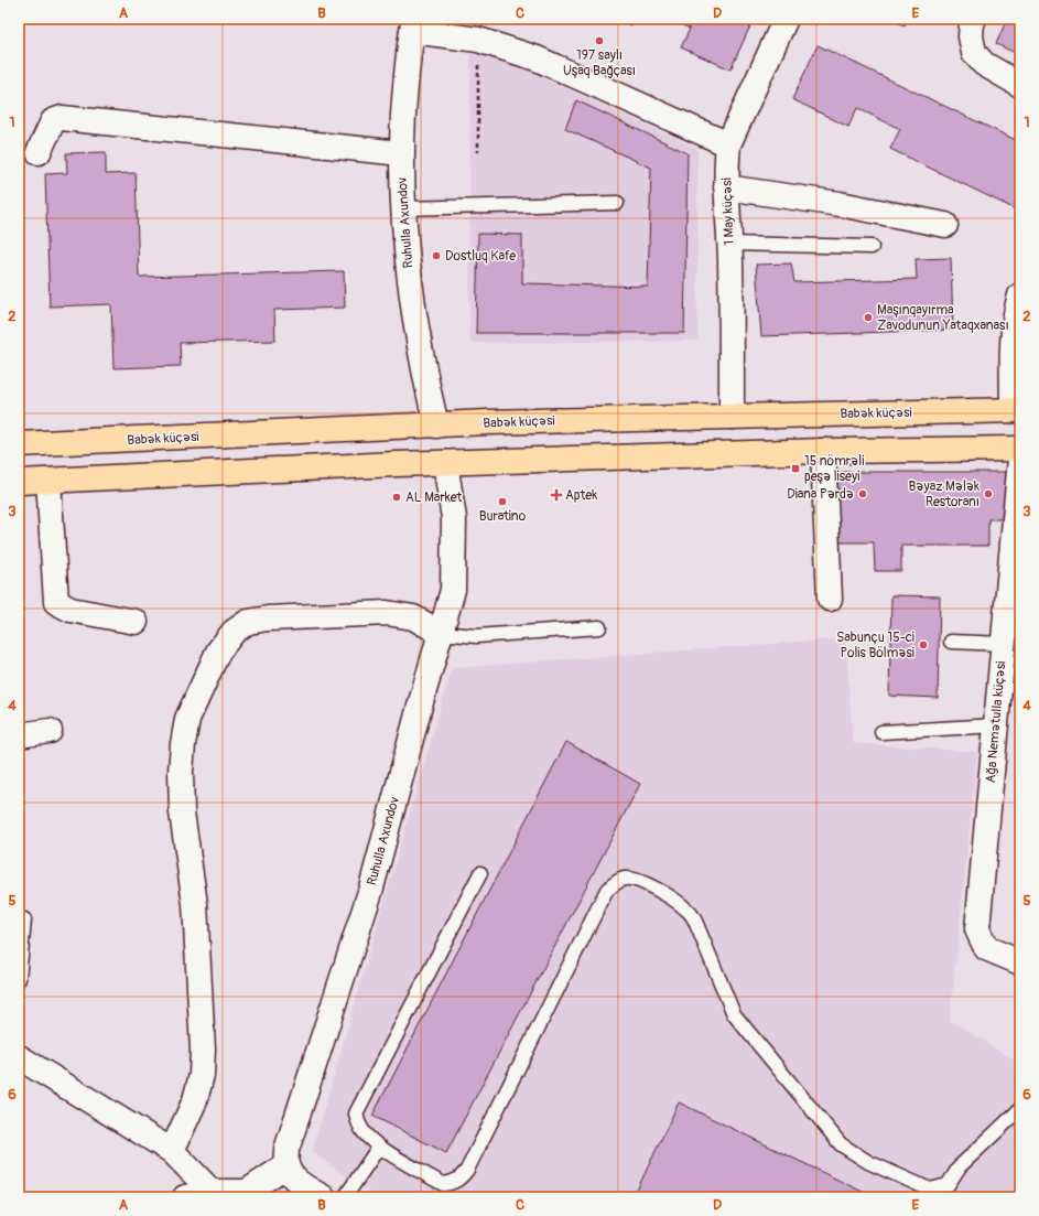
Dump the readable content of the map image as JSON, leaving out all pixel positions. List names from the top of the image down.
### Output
{
  "streets": {
    "main road": ["Babək küçəsi"],
    "street": ["1 May küçəsi", "Ruhulla Axundov", "Ağa Nemətulla küçəsi"]
  },
  "crossings": [
    ["1 May küçəsi", "Babək küçəsi"],
    ["Ruhulla Axundov", "Babək küçəsi"]
  ],
  "places": {
    "other": [
      "197 saylı Uşaq Bağçası",
      "Dostluq Kafe",
      "Maşınqayırma Zavodunun Yataqxanası",
      "Diana Pərdə",
      "Bəyaz Mələk Restoranı",
      "AL Market",
      "Buratino",
      "Sabunçu 15-ci Polis Bölməsi"
    ],
    "transit": ["15 nömrәli peşә liseyi"],
    "health": ["Aptek"]
  },
  "grid": {
    "columns": [
      "A",
      "B",
      "C",
      "D",
      "E"
    ],
    "rows": [
      "1",
      "2",
      "3",
      "4",
      "5",
      "6"
    ]
  }
}
